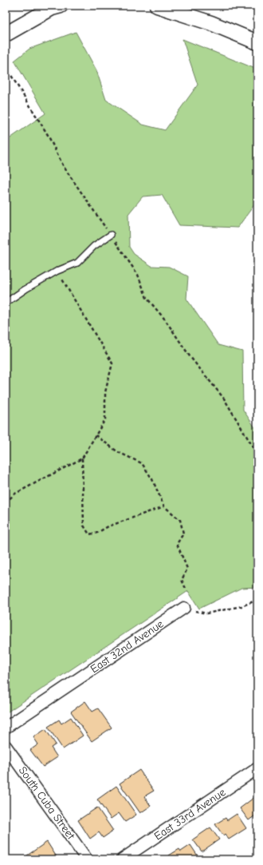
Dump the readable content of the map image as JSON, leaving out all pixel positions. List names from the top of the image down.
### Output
{
  "streets": {
    "street": ["East 32nd Avenue", "South Cuba Street", "East 33rd Avenue"]
  }
}
